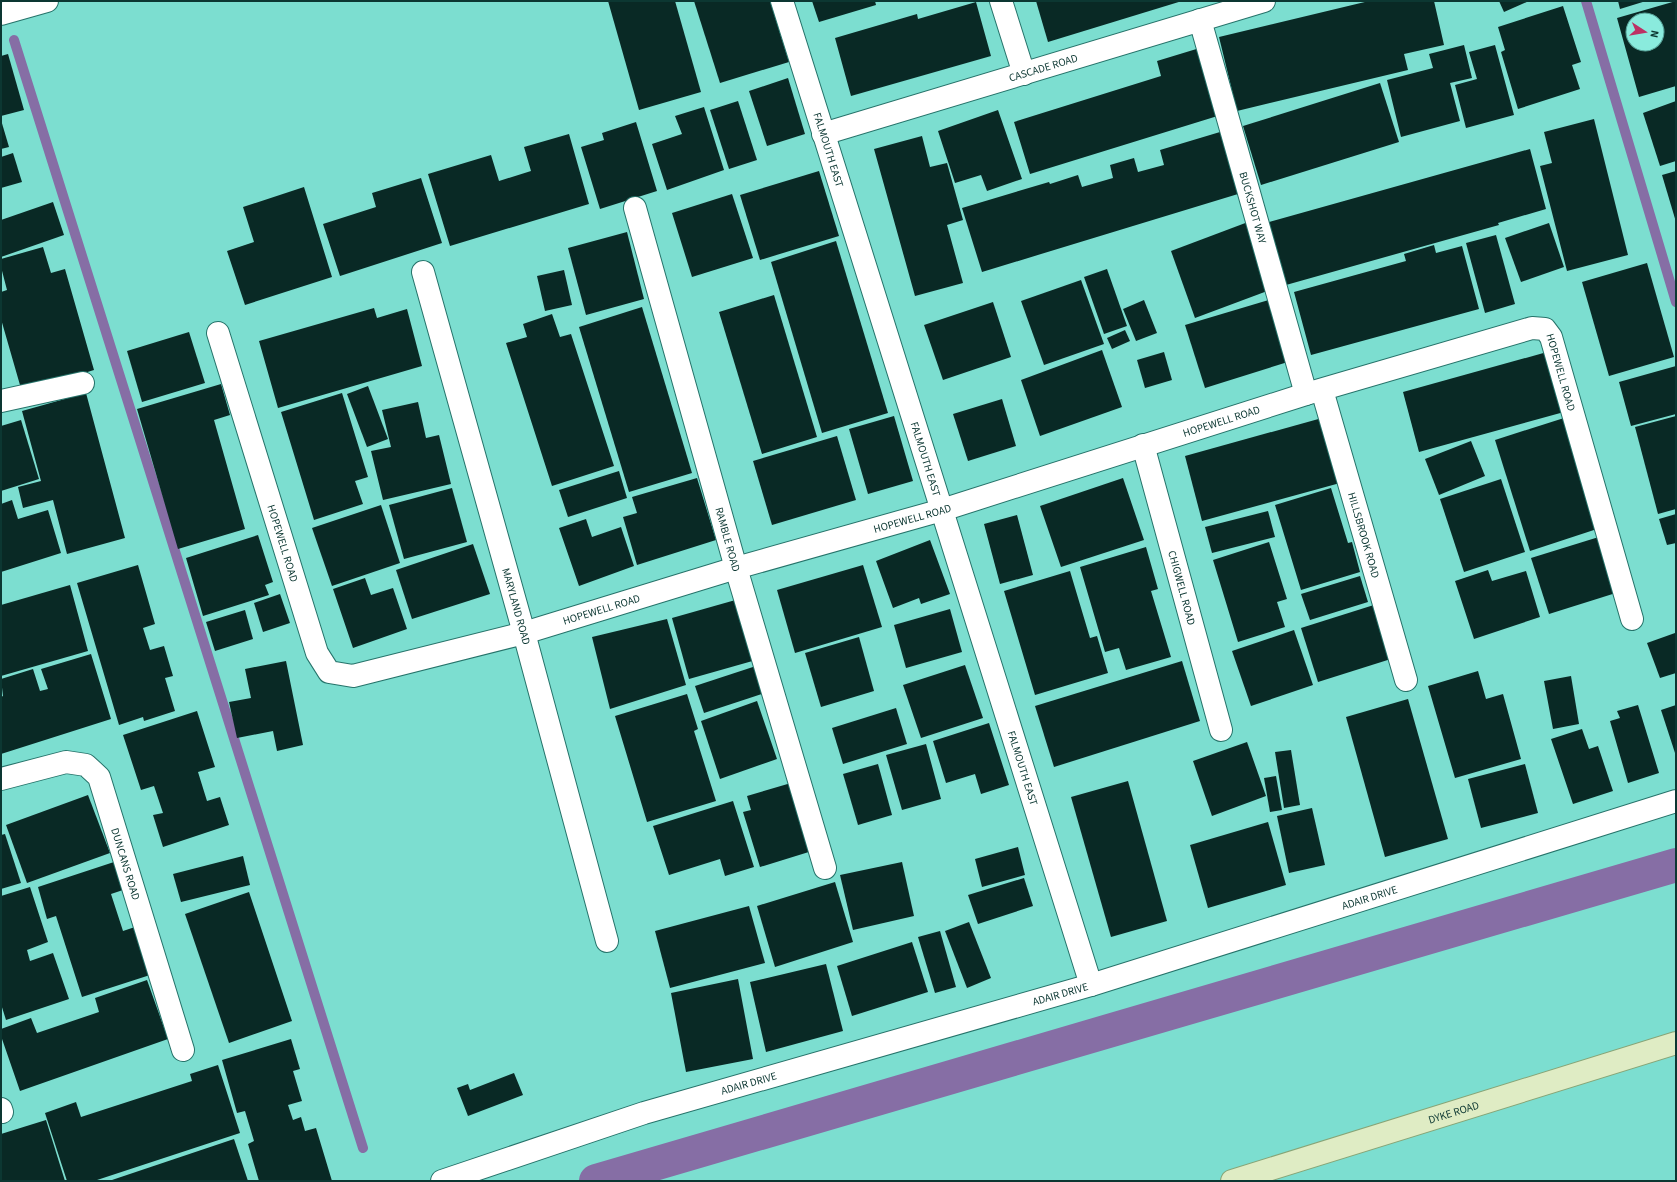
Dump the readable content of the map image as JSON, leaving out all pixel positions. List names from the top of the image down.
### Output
{
  "streets": {
    "main road": ["DYKE ROAD"],
    "street": [
      "CASCADE ROAD",
      "FALMOUTH EAST",
      "BUCKSHOT WAY",
      "HOPEWELL ROAD",
      "HILLSBROOK ROAD",
      "RAMBLE ROAD",
      "CHIGWELL ROAD",
      "MARYLAND ROAD",
      "DUNCANS ROAD",
      "ADAIR DRIVE"
    ]
  },
  "crossings": [
    ["CASCADE ROAD", "FALMOUTH EAST"],
    ["CASCADE ROAD", "BUCKSHOT WAY"],
    ["FALMOUTH EAST", "HOPEWELL ROAD"],
    ["FALMOUTH EAST", "ADAIR DRIVE"],
    ["BUCKSHOT WAY", "HOPEWELL ROAD"],
    ["BUCKSHOT WAY", "HILLSBROOK ROAD"],
    ["HOPEWELL ROAD", "HILLSBROOK ROAD"],
    ["HOPEWELL ROAD", "RAMBLE ROAD"],
    ["HOPEWELL ROAD", "CHIGWELL ROAD"],
    ["HOPEWELL ROAD", "MARYLAND ROAD"]
  ],
  "north": "right"
}
